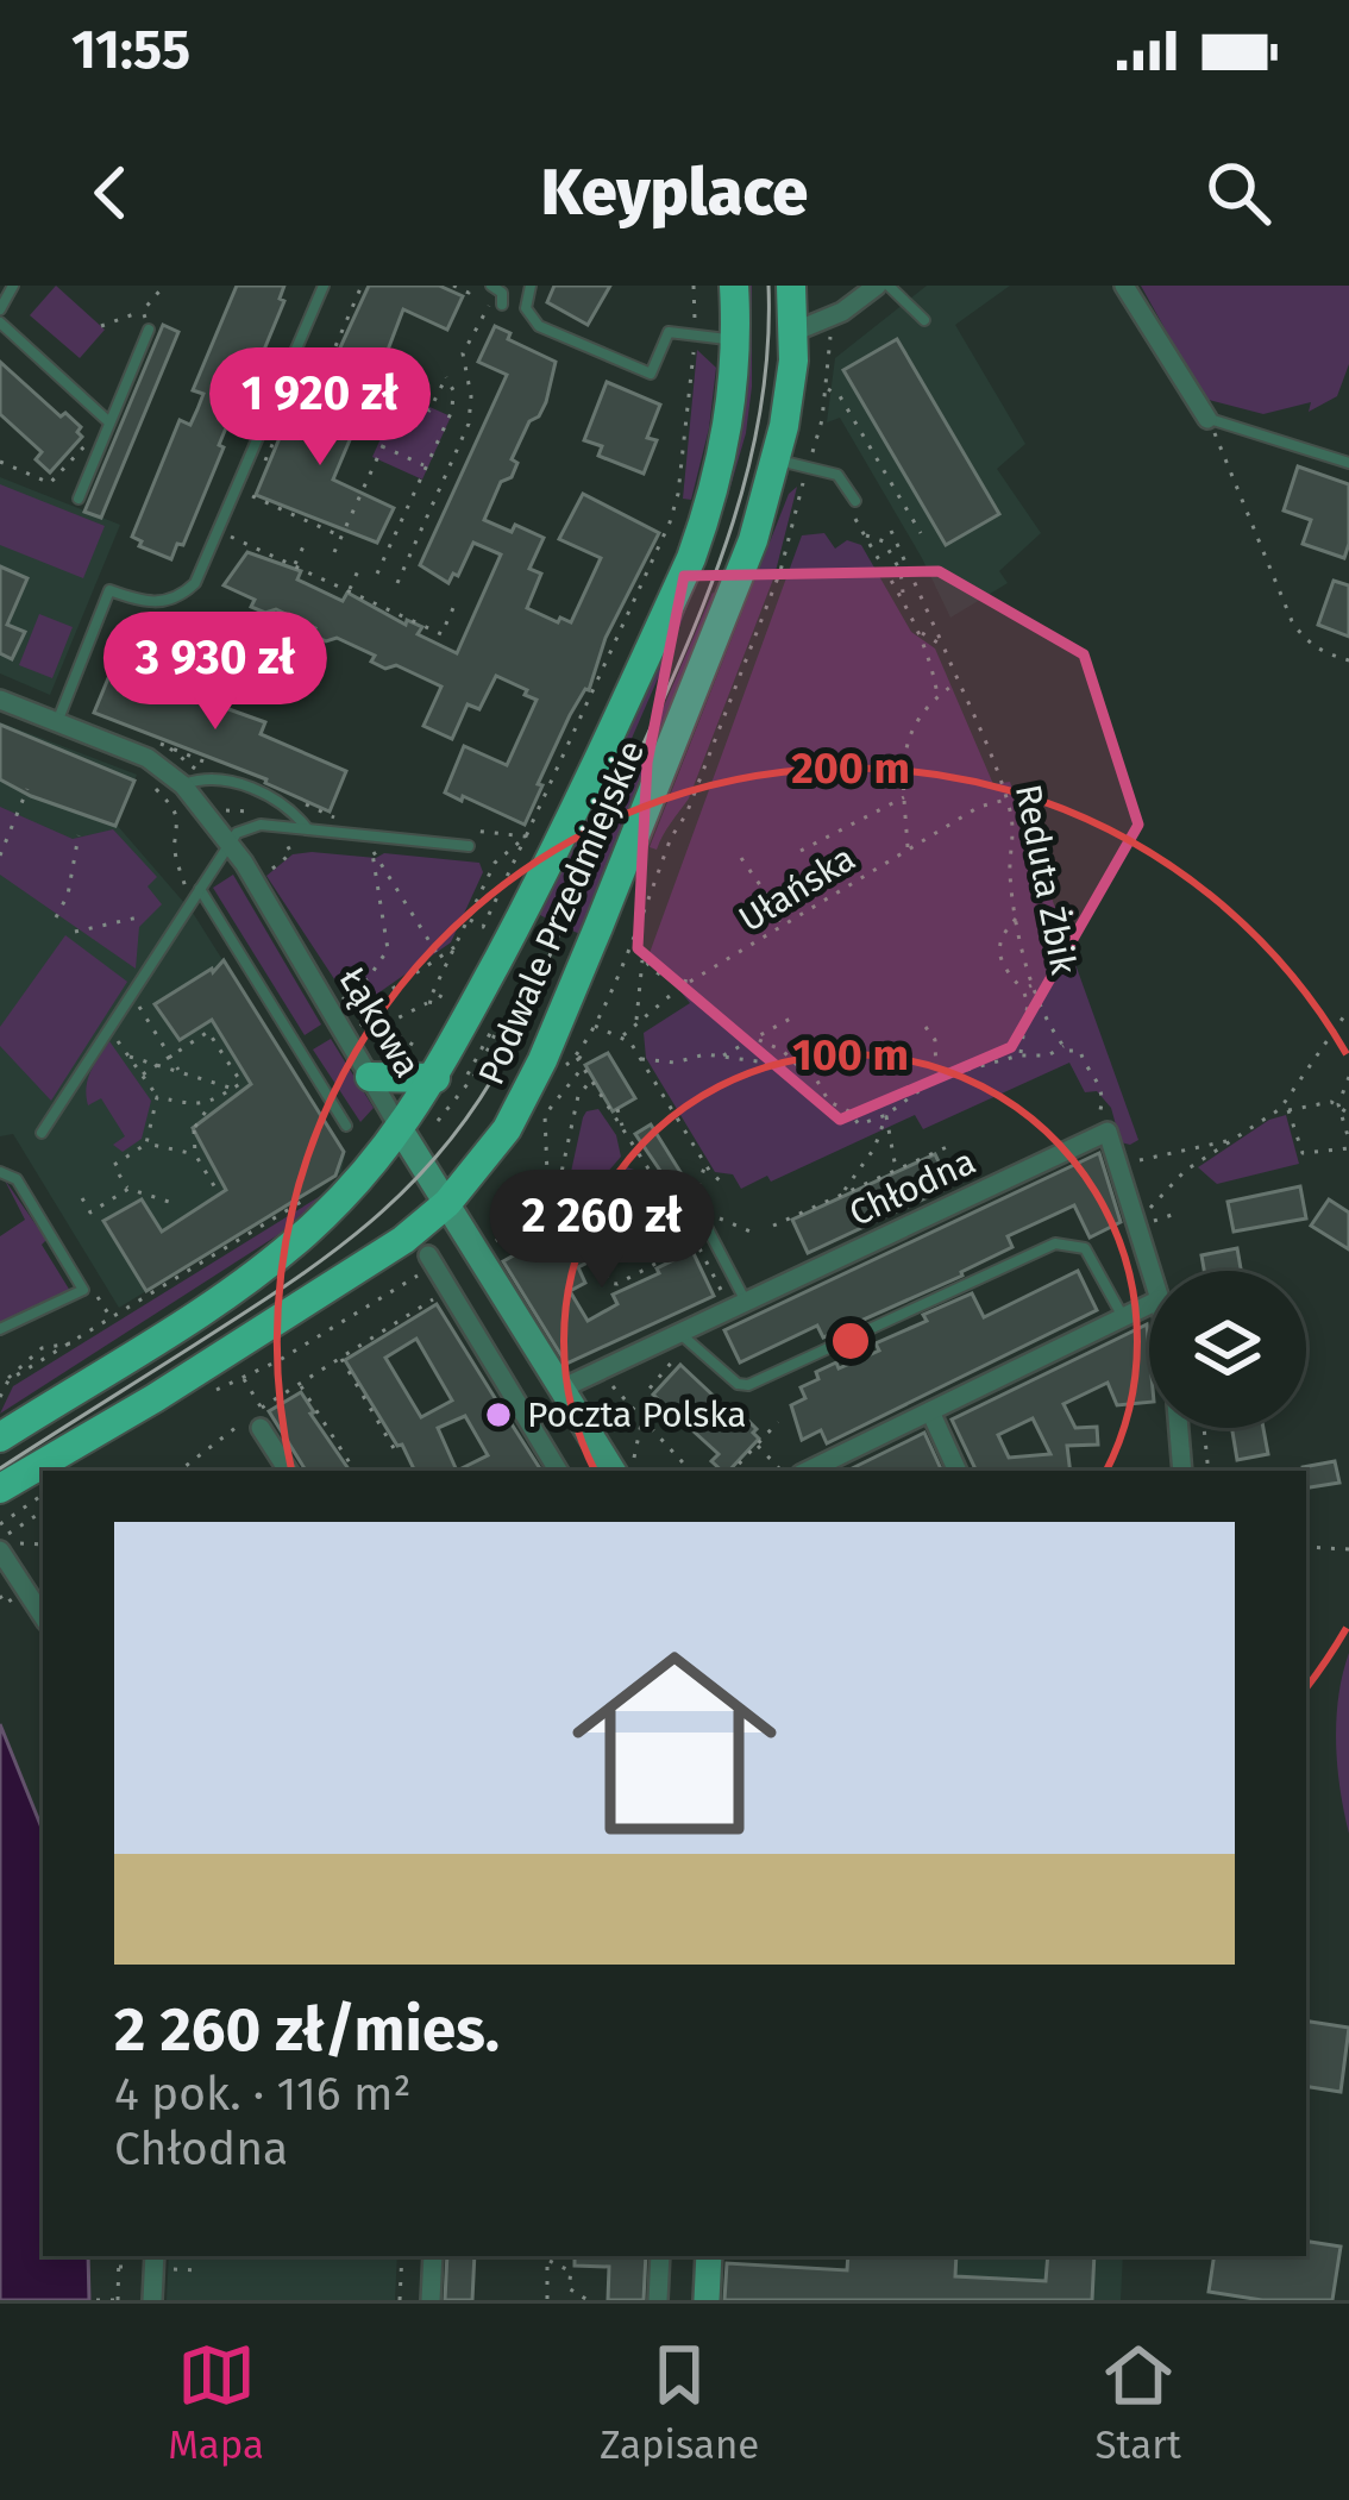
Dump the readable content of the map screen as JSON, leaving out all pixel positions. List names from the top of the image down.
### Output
{
  "streets": {
    "main road": ["Podwale Przedmiejskie"],
    "street": ["Łąkowa", "Chłodna"],
    "path": ["Reduta Żbik", "Ułańska"]
  },
  "crossings": [
    ["Reduta Żbik", "Ułańska"],
    ["Podwale Przedmiejskie", "Łąkowa"],
    ["Łąkowa", "Chłodna"]
  ],
  "places": ["Poczta Polska"],
  "page": {
    "status": "11:55",
    "header": "Keyplace",
    "price": ["1 920 zł", "3 930 zł", "2 260 zł"],
    "list": [
      {
        "name": "2 260 zł/mies.",
        "note": "4 pok. · 116 m² · Chłodna"
      }
    ],
    "tabs": ["Mapa", "Zapisane", "Start"]
  },
  "rings": ["200 m", "100 m"]
}
